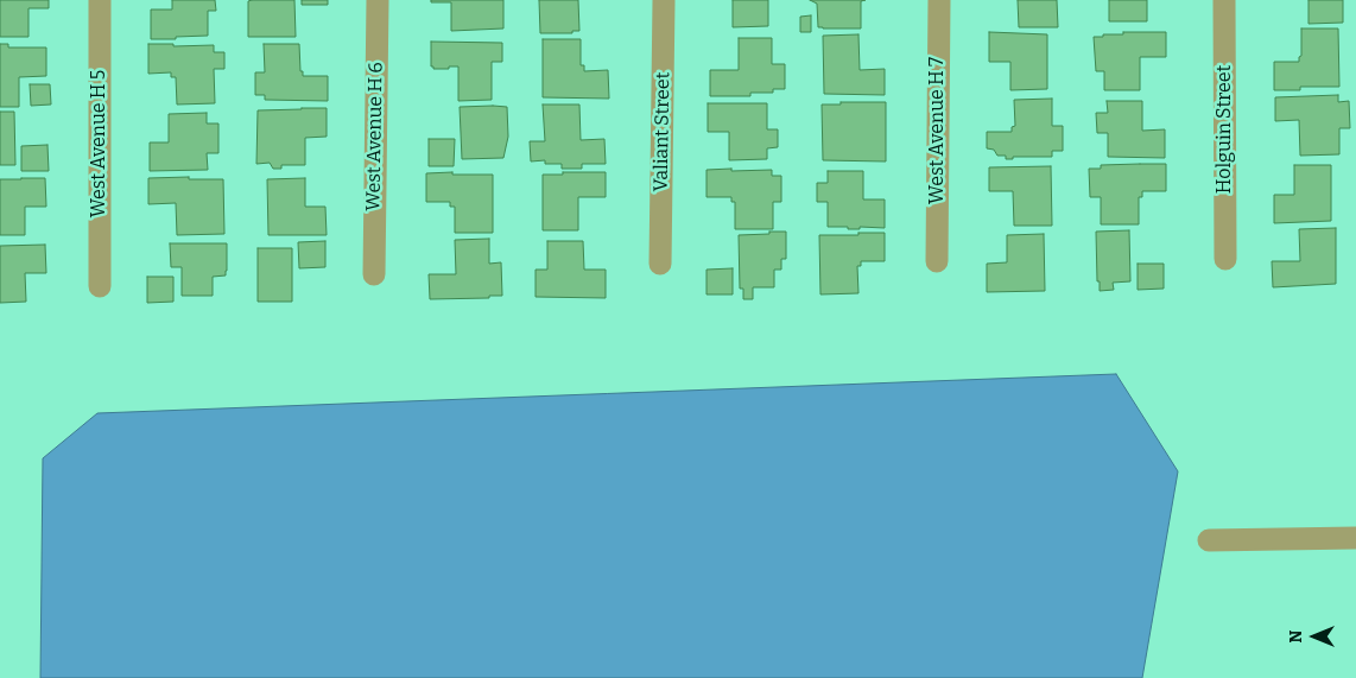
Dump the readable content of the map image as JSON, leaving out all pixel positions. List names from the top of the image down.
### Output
{
  "streets": {
    "street": [
      "Holguin Street",
      "West Avenue H 7",
      "Valiant Street",
      "West Avenue H 6",
      "West Avenue H 5"
    ]
  },
  "north": "left"
}
